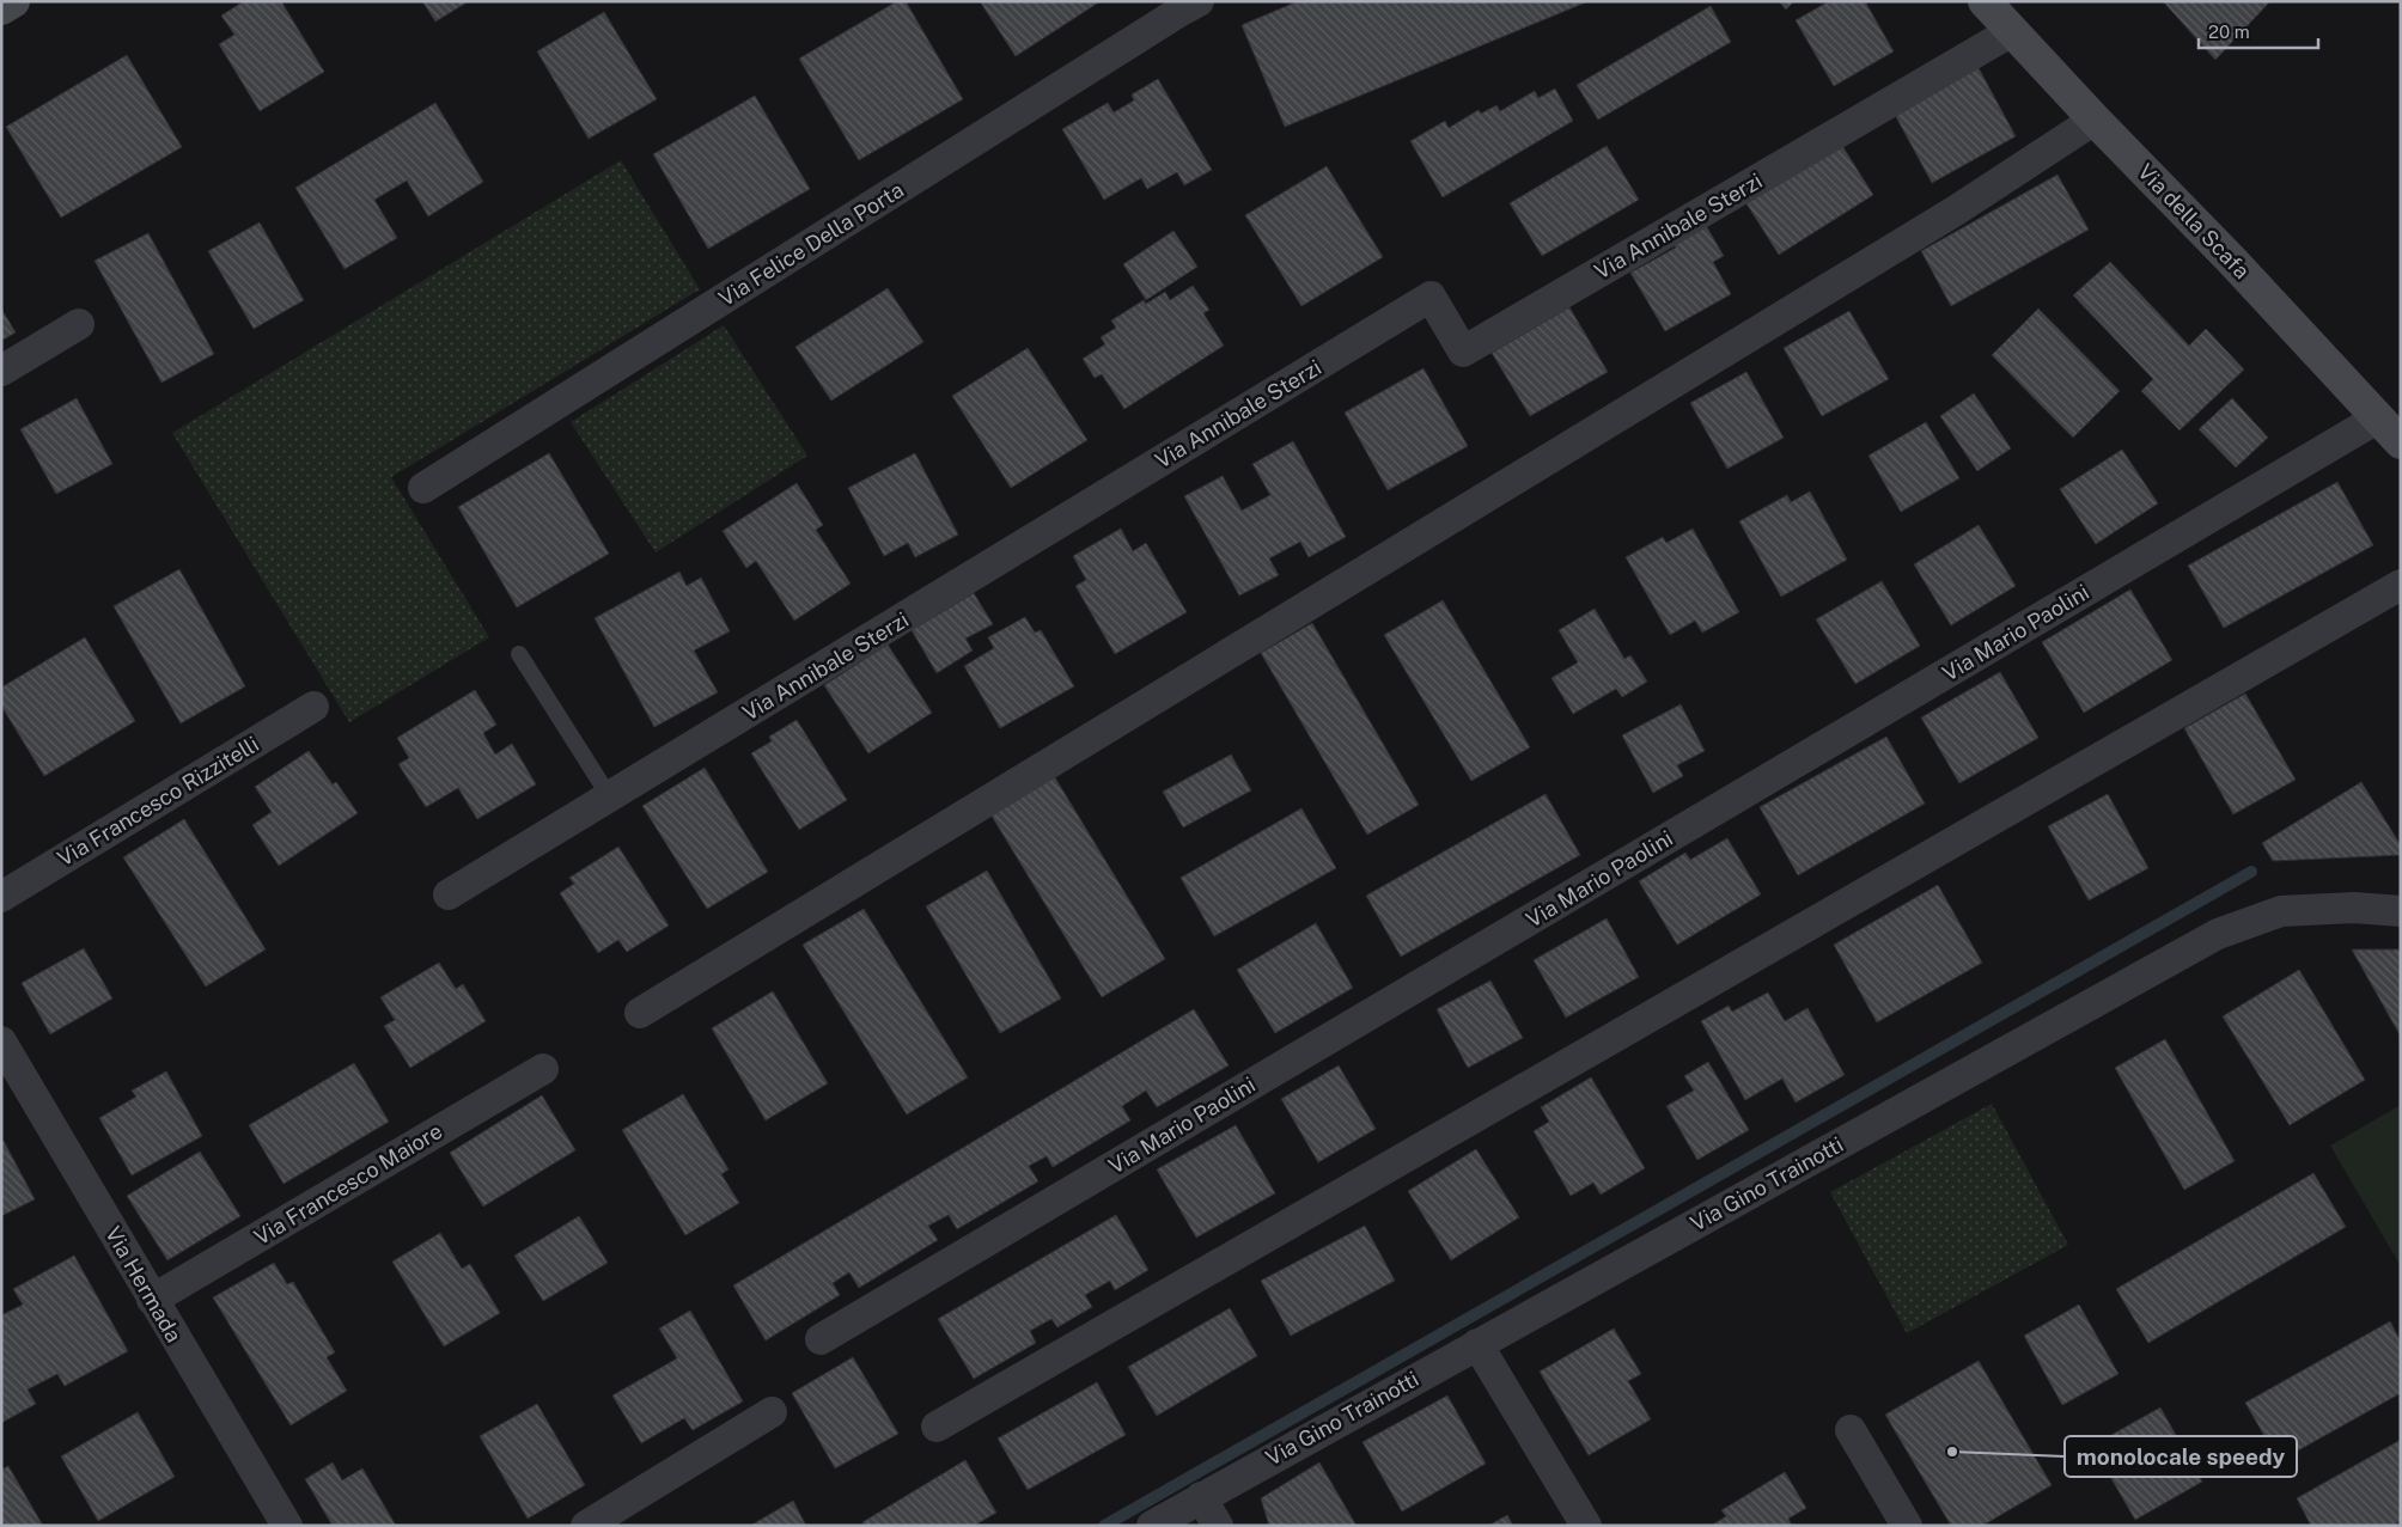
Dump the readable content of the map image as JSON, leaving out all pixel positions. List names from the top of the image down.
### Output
{
  "streets": {
    "street": [
      "Via della Scafa",
      "Via Annibale Sterzi",
      "Via Felice Della Porta",
      "Via Mario Paolini",
      "Via Francesco Rizzitelli",
      "Via Francesco Maiore",
      "Via Gino Trainotti",
      "Via Hermada"
    ]
  },
  "crossings": [
    ["Via della Scafa", "Via Annibale Sterzi"],
    ["Via della Scafa", "Via Mario Paolini"],
    ["Via Francesco Maiore", "Via Hermada"]
  ],
  "places": ["monolocale speedy"],
  "scale_bar": "20 m"
}
